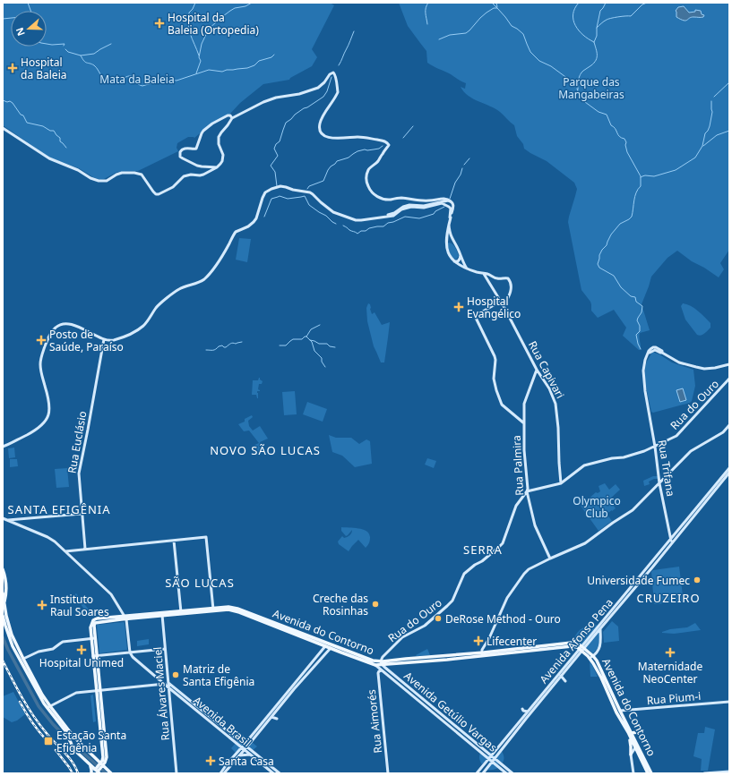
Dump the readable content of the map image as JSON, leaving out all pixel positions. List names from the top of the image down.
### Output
{
  "streets": {
    "main road": ["Avenida do Contorno"],
    "street": [
      "Rua Capivari",
      "Rua do Ouro",
      "Rua Euclásio",
      "Rua Palmira",
      "Rua Trifana",
      "Avenida Afonso Pena",
      "Rua Álvares Maciel",
      "Rua Pium-i",
      "Avenida Getúlio Vargas",
      "Avenida Brasil",
      "Rua Aimorés"
    ]
  },
  "crossings": [
    ["Rua Capivari", "Rua do Ouro"],
    ["Rua Capivari", "Rua Palmira"],
    ["Rua do Ouro", "Rua Palmira"],
    ["Rua do Ouro", "Rua Trifana"],
    ["Rua do Ouro", "Avenida do Contorno"],
    ["Rua do Ouro", "Avenida Getúlio Vargas"],
    ["Rua Trifana", "Avenida Afonso Pena"],
    ["Avenida do Contorno", "Avenida Afonso Pena"],
    ["Avenida do Contorno", "Rua Álvares Maciel"],
    ["Avenida do Contorno", "Rua Pium-i"],
    ["Avenida do Contorno", "Avenida Getúlio Vargas"],
    ["Avenida Afonso Pena", "Avenida Getúlio Vargas"],
    ["Rua Álvares Maciel", "Avenida Brasil"],
    ["Avenida Getúlio Vargas", "Rua Aimorés"]
  ],
  "districts": [
    "NOVO SÃO LUCAS",
    "SANTA EFIGÊNIA",
    "SERRA",
    "SÃO LUCAS",
    "CRUZEIRO"
  ],
  "parks": ["Mata da Baleia", "Parque das Mangabeiras", "Olympico Club"],
  "places": {
    "health": [
      "Hospital da Baleia (Ortopedia)",
      "Hospital da Baleia",
      "Hospital Evangélico",
      "Posto de Saúde, Paraíso",
      "Instituto Raul Soares",
      "Lifecenter",
      "Hospital Unimed",
      "Maternidade NeoCenter",
      "Santa Casa"
    ],
    "other": [
      "Universidade Fumec",
      "Creche das Rosinhas",
      "DeRose Method - Ouro",
      "Matriz de Santa Efigênia"
    ],
    "transit": ["Estação Santa Efigênia"]
  },
  "north": "left"
}
